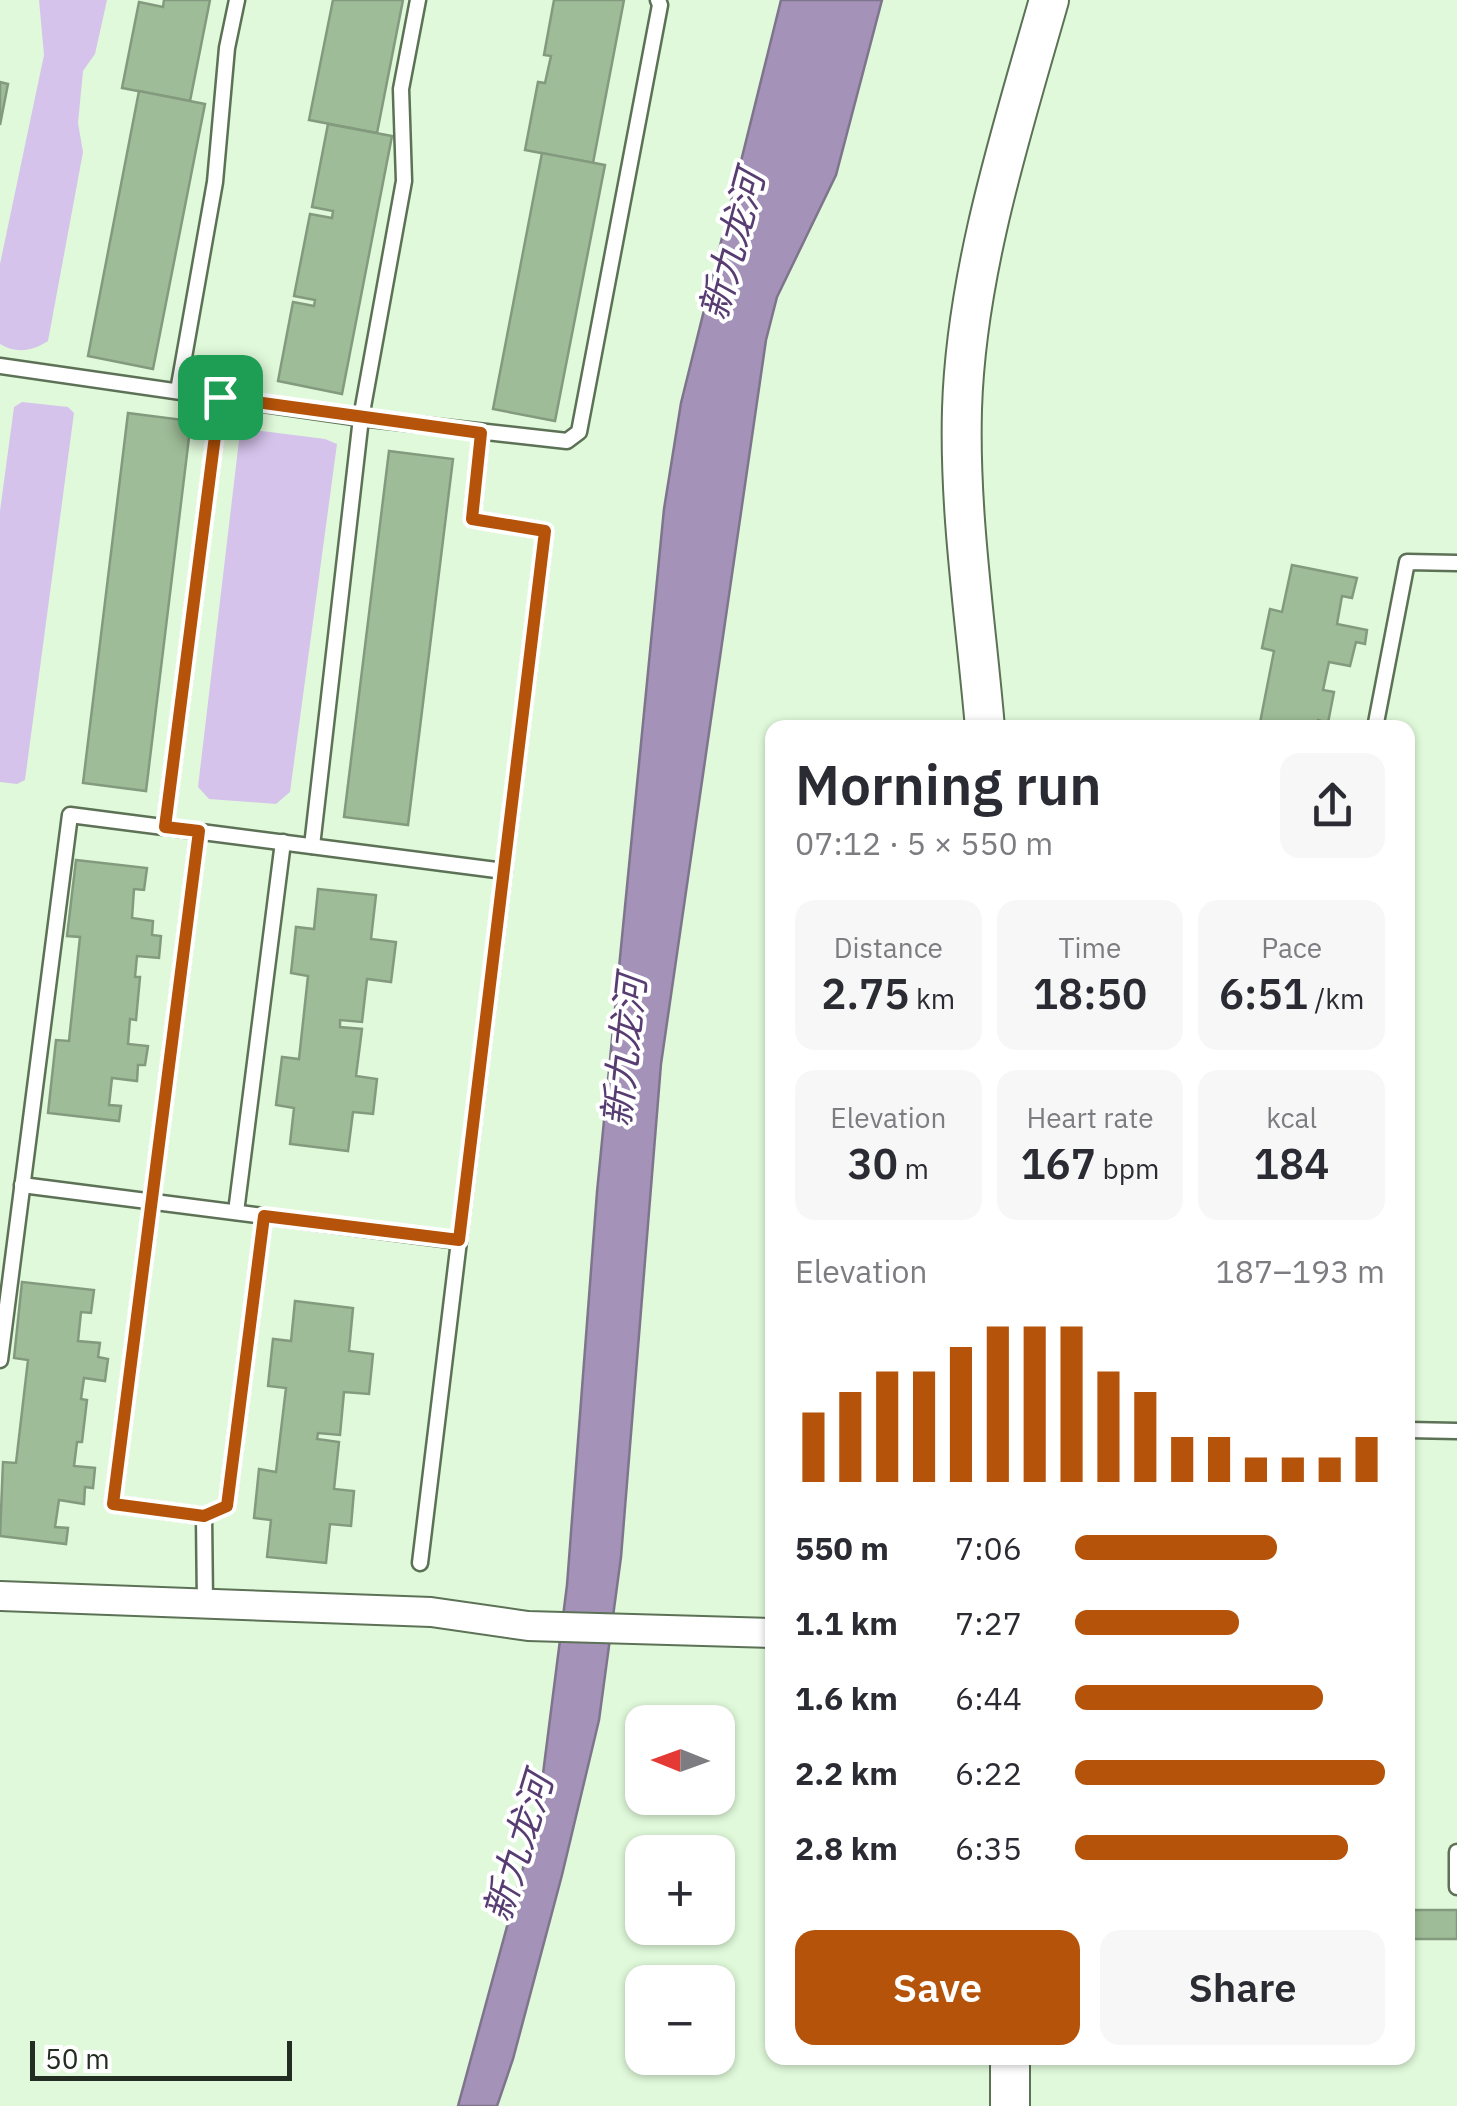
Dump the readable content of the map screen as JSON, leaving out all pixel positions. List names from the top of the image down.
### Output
{
  "water": ["新九龙河"],
  "scale_bar": "50 m",
  "north": "left",
  "page": {
    "heading": ["Morning run", "07:12 · 5 × 550 m"],
    "stats": [
      ["Distance", "2.75 km"],
      ["Time", "18:50"],
      ["Pace", "6:51 /km"],
      ["Elevation", "30 m"],
      ["Heart rate", "167 bpm"],
      ["kcal", "184"]
    ],
    "chart": ["Elevation", "187–193 m"],
    "list": [
      {
        "name": "550 m",
        "note": "7:06"
      },
      {
        "name": "1.1 km",
        "note": "7:27"
      },
      {
        "name": "1.6 km",
        "note": "6:44"
      },
      {
        "name": "2.2 km",
        "note": "6:22"
      },
      {
        "name": "2.8 km",
        "note": "6:35"
      }
    ],
    "map_buttons": ["+", "−"],
    "buttons": ["Save", "Share"],
    "scale": "50 m"
  }
}
